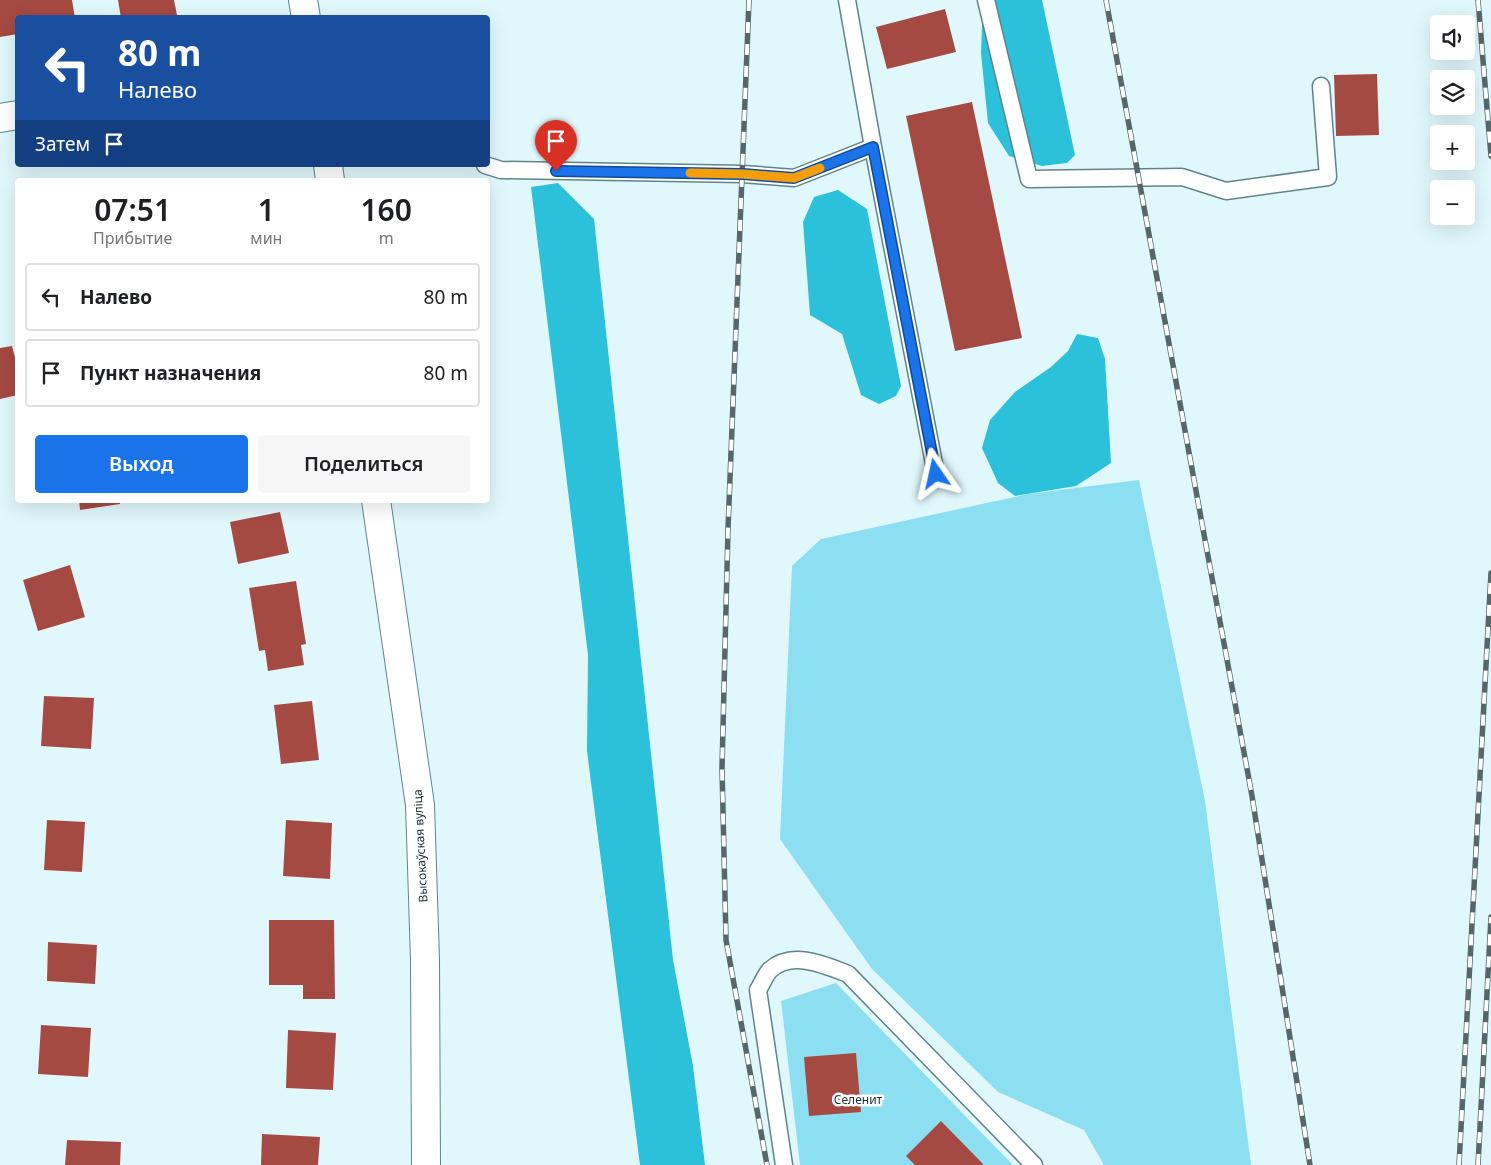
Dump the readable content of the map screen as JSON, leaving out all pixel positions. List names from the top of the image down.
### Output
{
  "streets": {
    "street": ["Высокаўская вуліца"]
  },
  "parks": ["Селенит"],
  "page": {
    "map_buttons": ["+", "−"],
    "turn": ["80 m", "Налево"],
    "then": "Затем",
    "eta": [
      "07:51",
      "Прибытие",
      "1",
      "мин",
      "160",
      "m"
    ],
    "list": [
      {
        "name": "Налево",
        "value": "80 m"
      },
      {
        "name": "Пункт назначения",
        "value": "80 m"
      }
    ],
    "buttons": ["Выход", "Поделиться"]
  }
}
